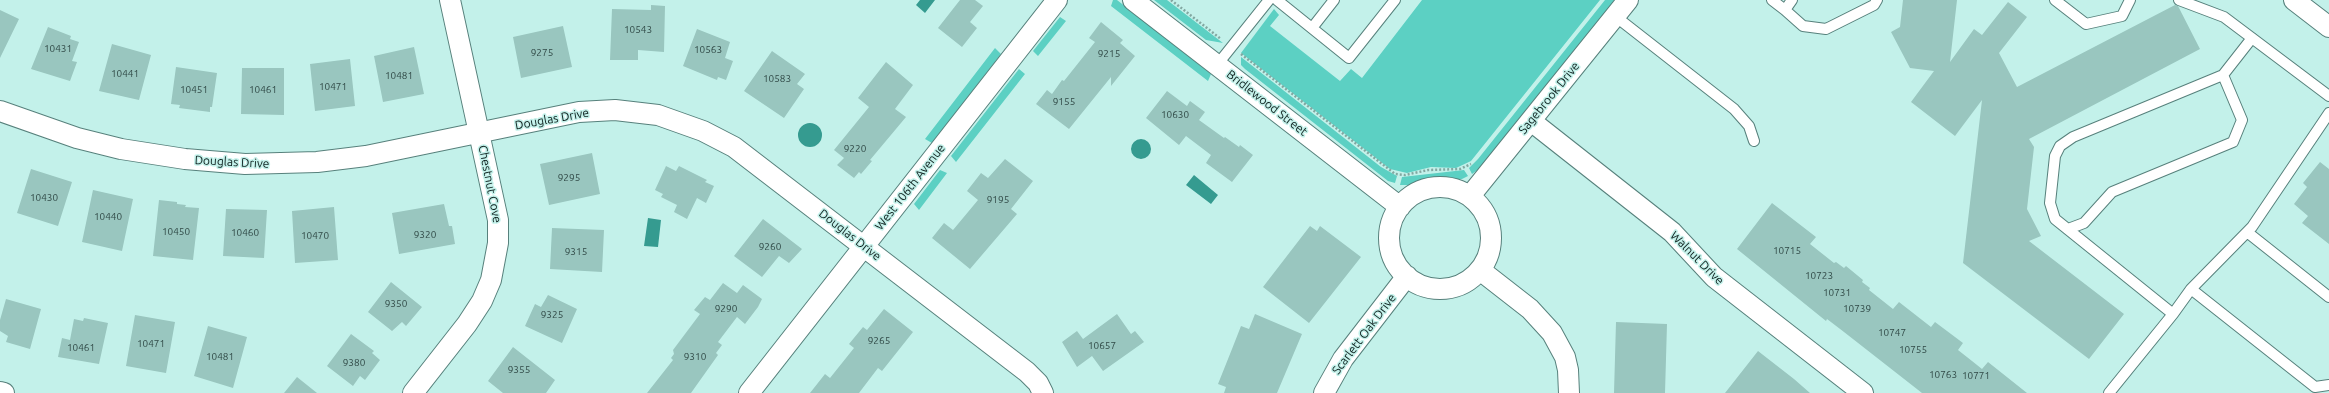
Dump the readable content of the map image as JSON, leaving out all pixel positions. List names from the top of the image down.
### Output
{
  "streets": {
    "street": [
      "Sagebrook Drive",
      "Bridlewood Street",
      "Douglas Drive",
      "Chestnut Cove",
      "West 106th Avenue",
      "Walnut Drive",
      "Scarlett Oak Drive"
    ]
  },
  "crossings": [
    ["Sagebrook Drive", "Bridlewood Street"],
    ["Sagebrook Drive", "Walnut Drive"],
    ["Sagebrook Drive", "Scarlett Oak Drive"],
    ["Bridlewood Street", "Scarlett Oak Drive"],
    ["Douglas Drive", "Chestnut Cove"],
    ["Douglas Drive", "West 106th Avenue"]
  ],
  "house_numbers": [
    "10543",
    "10431",
    "10563",
    "9275",
    "9215",
    "10441",
    "10481",
    "10583",
    "10471",
    "10451",
    "10461",
    "9155",
    "10630",
    "9220",
    "9295",
    "10430",
    "9195",
    "10440",
    "10450",
    "10460",
    "9320",
    "10470",
    "9260",
    "10715",
    "9315",
    "10723",
    "10731",
    "9350",
    "9290",
    "10739",
    "9325",
    "10747",
    "9265",
    "10471",
    "10657",
    "10461",
    "10755",
    "10481",
    "9310",
    "9380",
    "9355",
    "10763",
    "10771"
  ]
}
